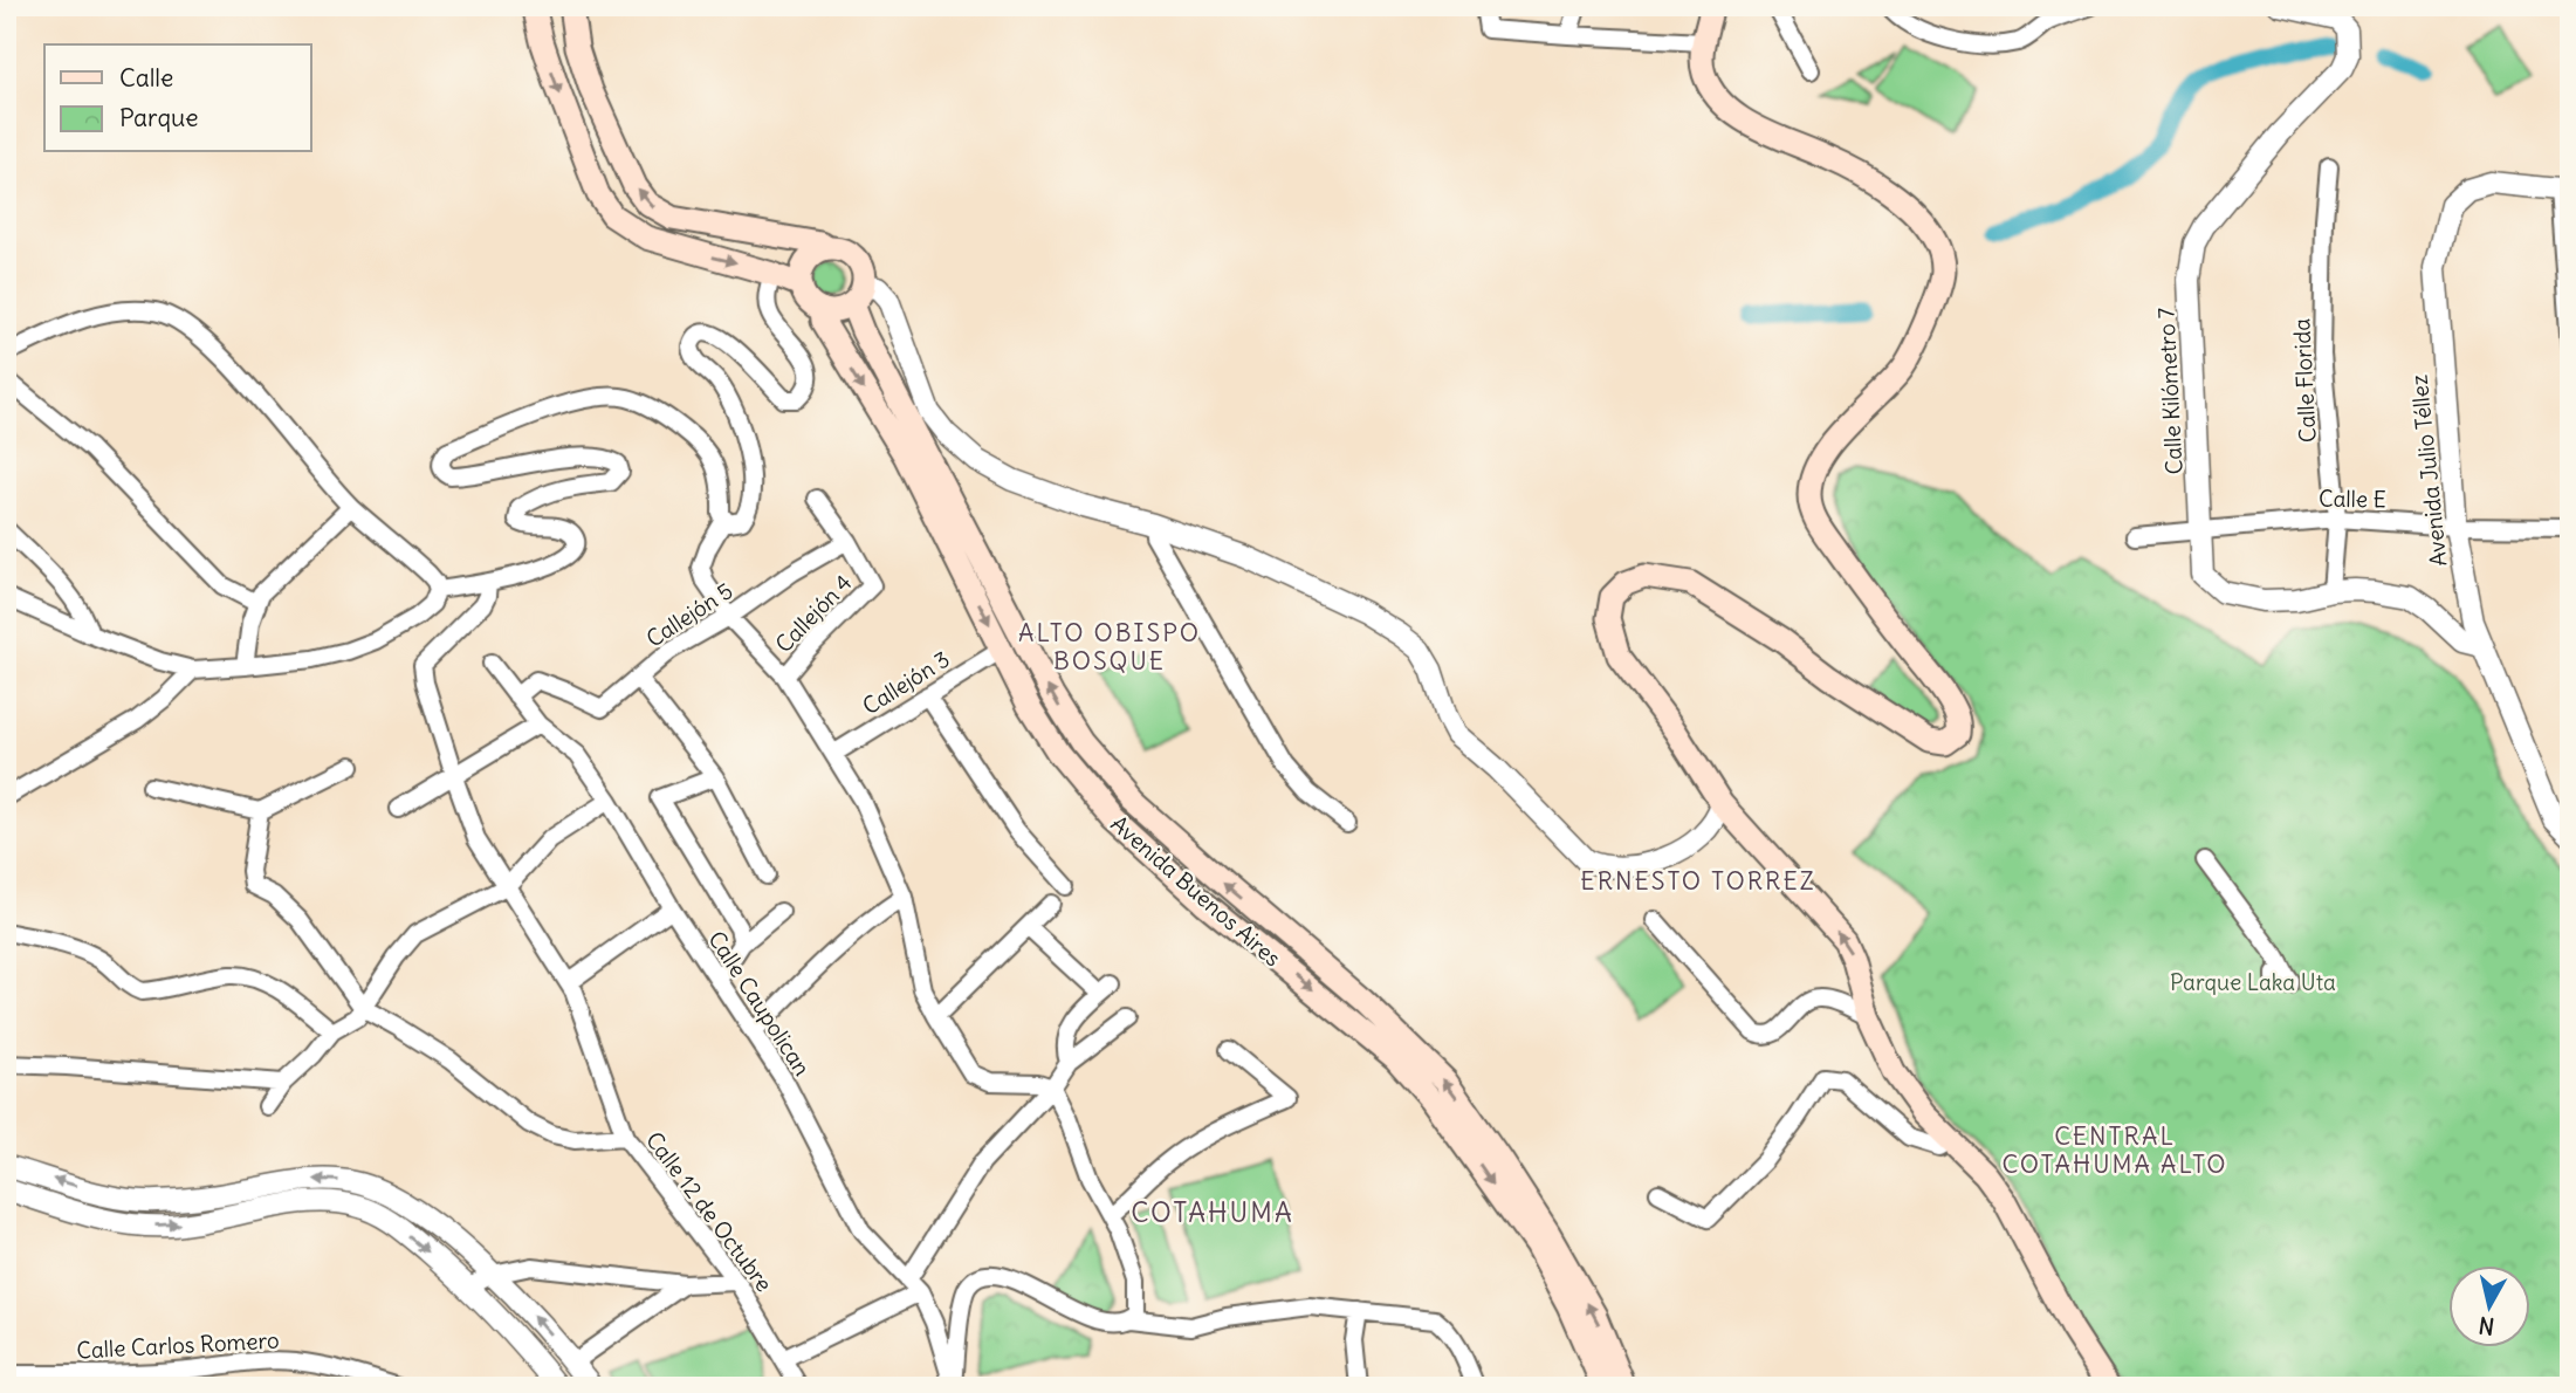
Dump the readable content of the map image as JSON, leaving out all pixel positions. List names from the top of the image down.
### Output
{
  "streets": {
    "main road": ["Avenida Buenos Aires"],
    "street": [
      "Calle Florida",
      "Calle Kilómetro 7",
      "Avenida Julio Téllez",
      "Calle E",
      "Callejón 4",
      "Callejón 5",
      "Callejón 3",
      "Calle Caupolican",
      "Calle 12 de Octubre",
      "Calle Carlos Romero"
    ]
  },
  "crossings": [
    ["Calle Florida", "Calle Kilómetro 7"],
    ["Calle Florida", "Calle E"],
    ["Calle Kilómetro 7", "Avenida Julio Téllez"],
    ["Calle Kilómetro 7", "Calle E"],
    ["Avenida Julio Téllez", "Calle E"],
    ["Callejón 4", "Callejón 5"],
    ["Callejón 5", "Calle Caupolican"],
    ["Callejón 3", "Avenida Buenos Aires"]
  ],
  "districts": [
    "ALTO OBISPO BOSQUE",
    "ERNESTO TORREZ",
    "CENTRAL COTAHUMA ALTO",
    "COTAHUMA"
  ],
  "parks": ["Parque Laka Uta"],
  "legend": ["Calle", "Parque"],
  "north": "bottom"
}
